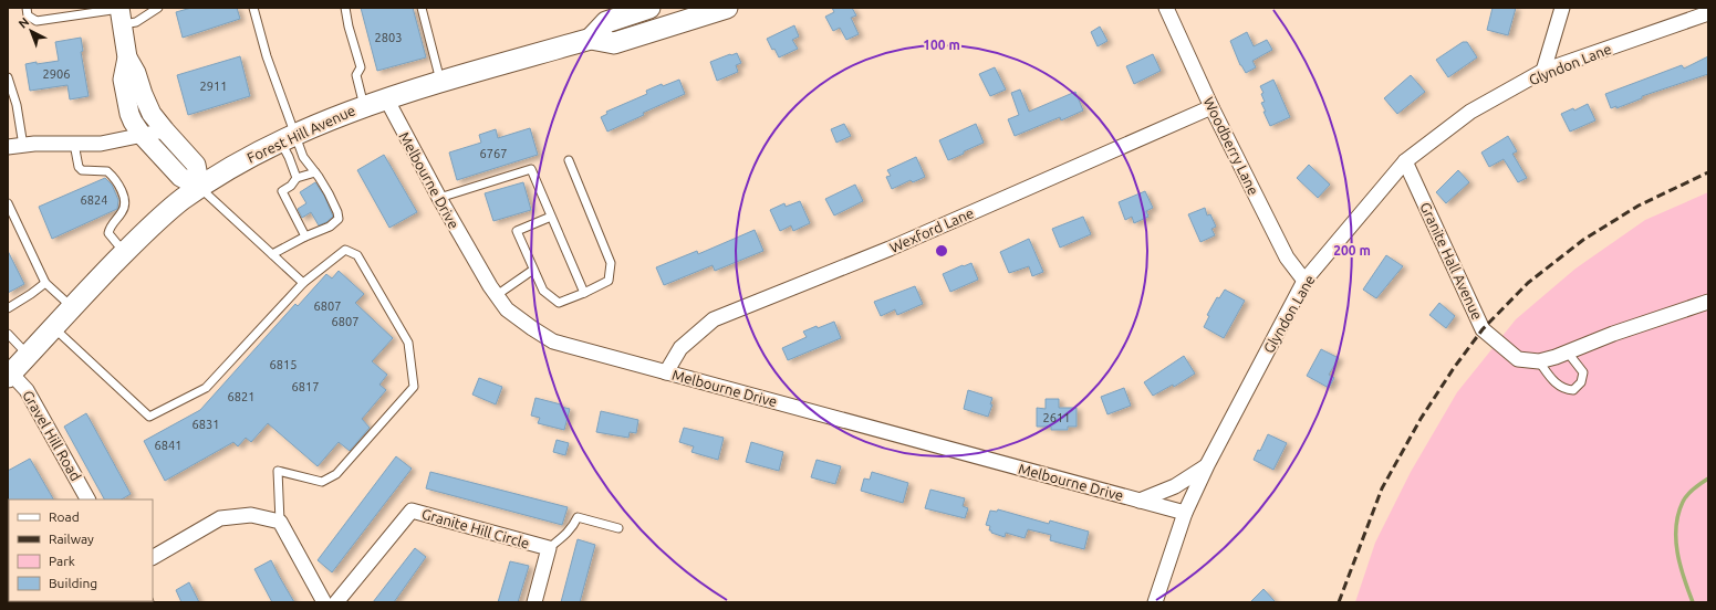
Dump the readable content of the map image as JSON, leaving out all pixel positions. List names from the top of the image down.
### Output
{
  "streets": {
    "main road": ["Forest Hill Avenue"],
    "street": [
      "Glyndon Lane",
      "Woodberry Lane",
      "Melbourne Drive",
      "Wexford Lane",
      "Granite Hall Avenue",
      "Gravel Hill Road",
      "Granite Hill Circle"
    ]
  },
  "crossings": [
    ["Glyndon Lane", "Woodberry Lane"],
    ["Glyndon Lane", "Melbourne Drive"],
    ["Glyndon Lane", "Granite Hall Avenue"],
    ["Forest Hill Avenue", "Melbourne Drive"],
    ["Forest Hill Avenue", "Gravel Hill Road"],
    ["Woodberry Lane", "Wexford Lane"],
    ["Melbourne Drive", "Wexford Lane"]
  ],
  "house_numbers": [
    "2803",
    "2906",
    "2911",
    "6767",
    "6824",
    "6807",
    "6807",
    "6815",
    "6817",
    "6821",
    "2611",
    "6831",
    "6841"
  ],
  "legend": [
    "Road",
    "Railway",
    "Park",
    "Building"
  ],
  "north": "top left",
  "rings": ["100 m", "200 m"]
}
